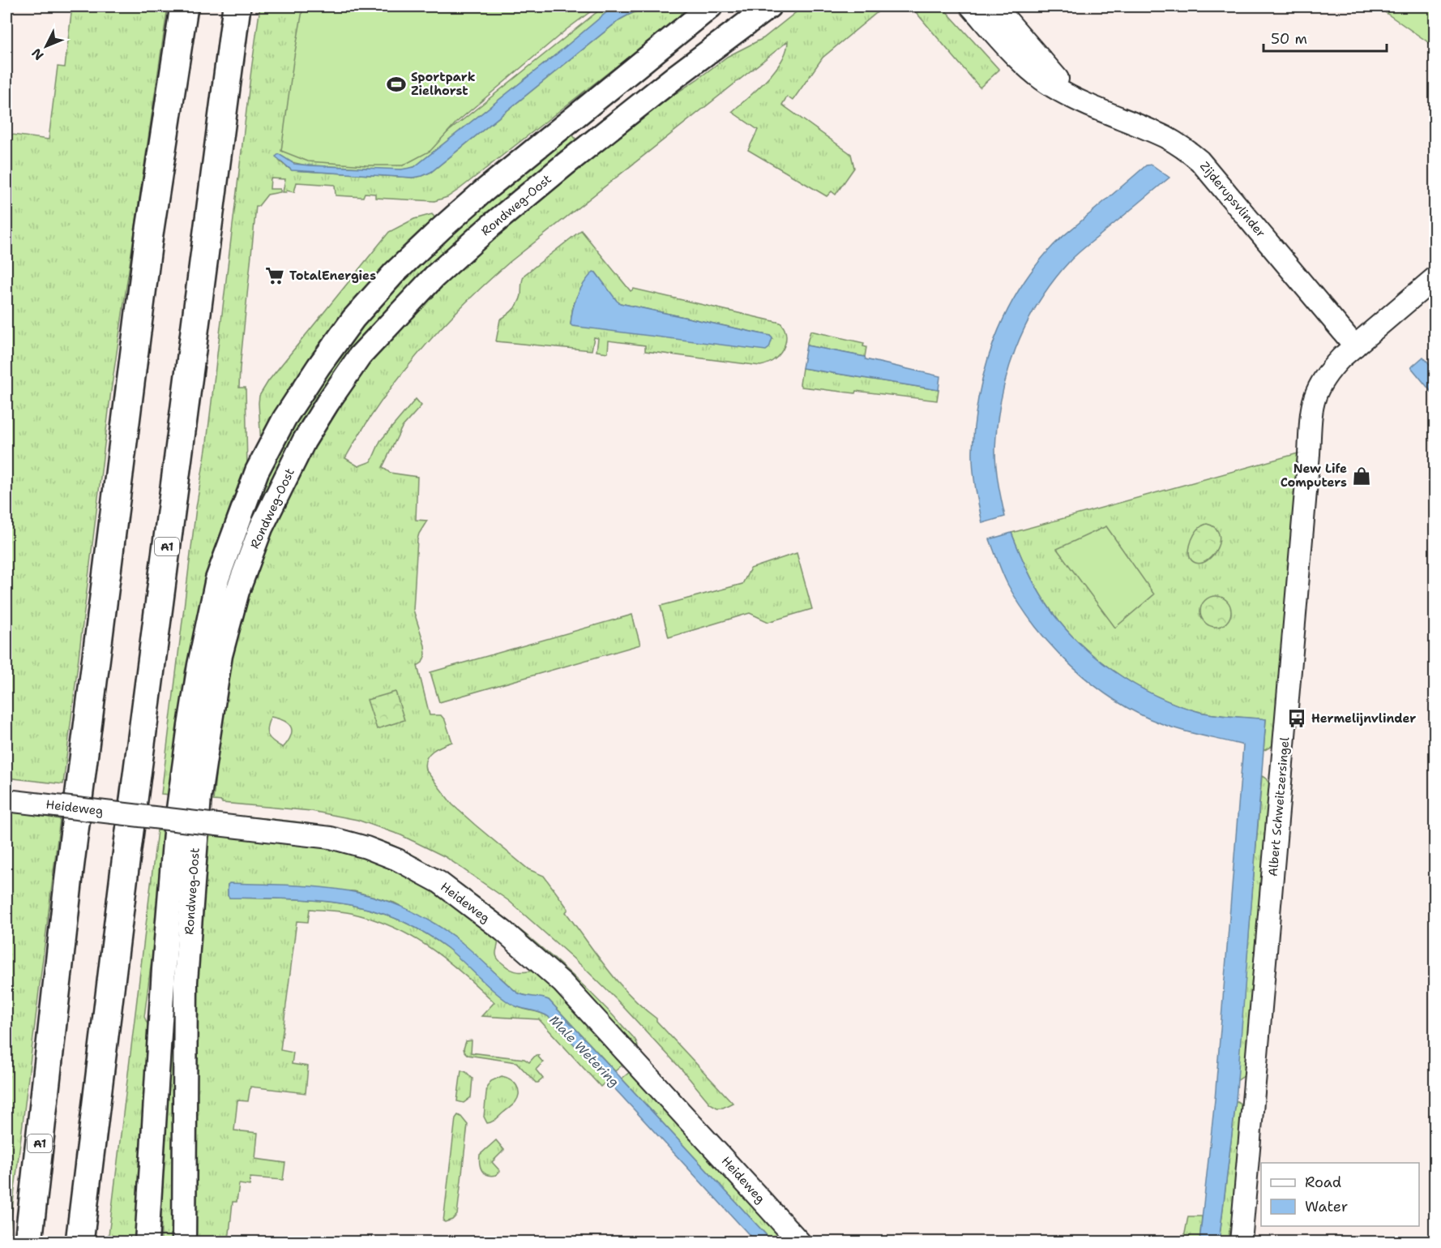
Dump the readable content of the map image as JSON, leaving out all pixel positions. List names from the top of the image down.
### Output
{
  "streets": {
    "highway": ["A1"],
    "main road": ["Rondweg-Oost"],
    "street": ["Zijderupsvlinder", "Albert Schweitzersingel", "Heideweg"]
  },
  "crossings": [
    ["Zijderupsvlinder", "Albert Schweitzersingel"]
  ],
  "water": ["Male Wetering"],
  "places": {
    "sports": ["Sportpark Zielhorst"],
    "supermarket": ["TotalEnergies"],
    "shop": ["New Life Computers"],
    "bus stop": ["Hermelijnvlinder"]
  },
  "legend": ["Road", "Water"],
  "scale_bar": "50 m",
  "north": "bottom left"
}
